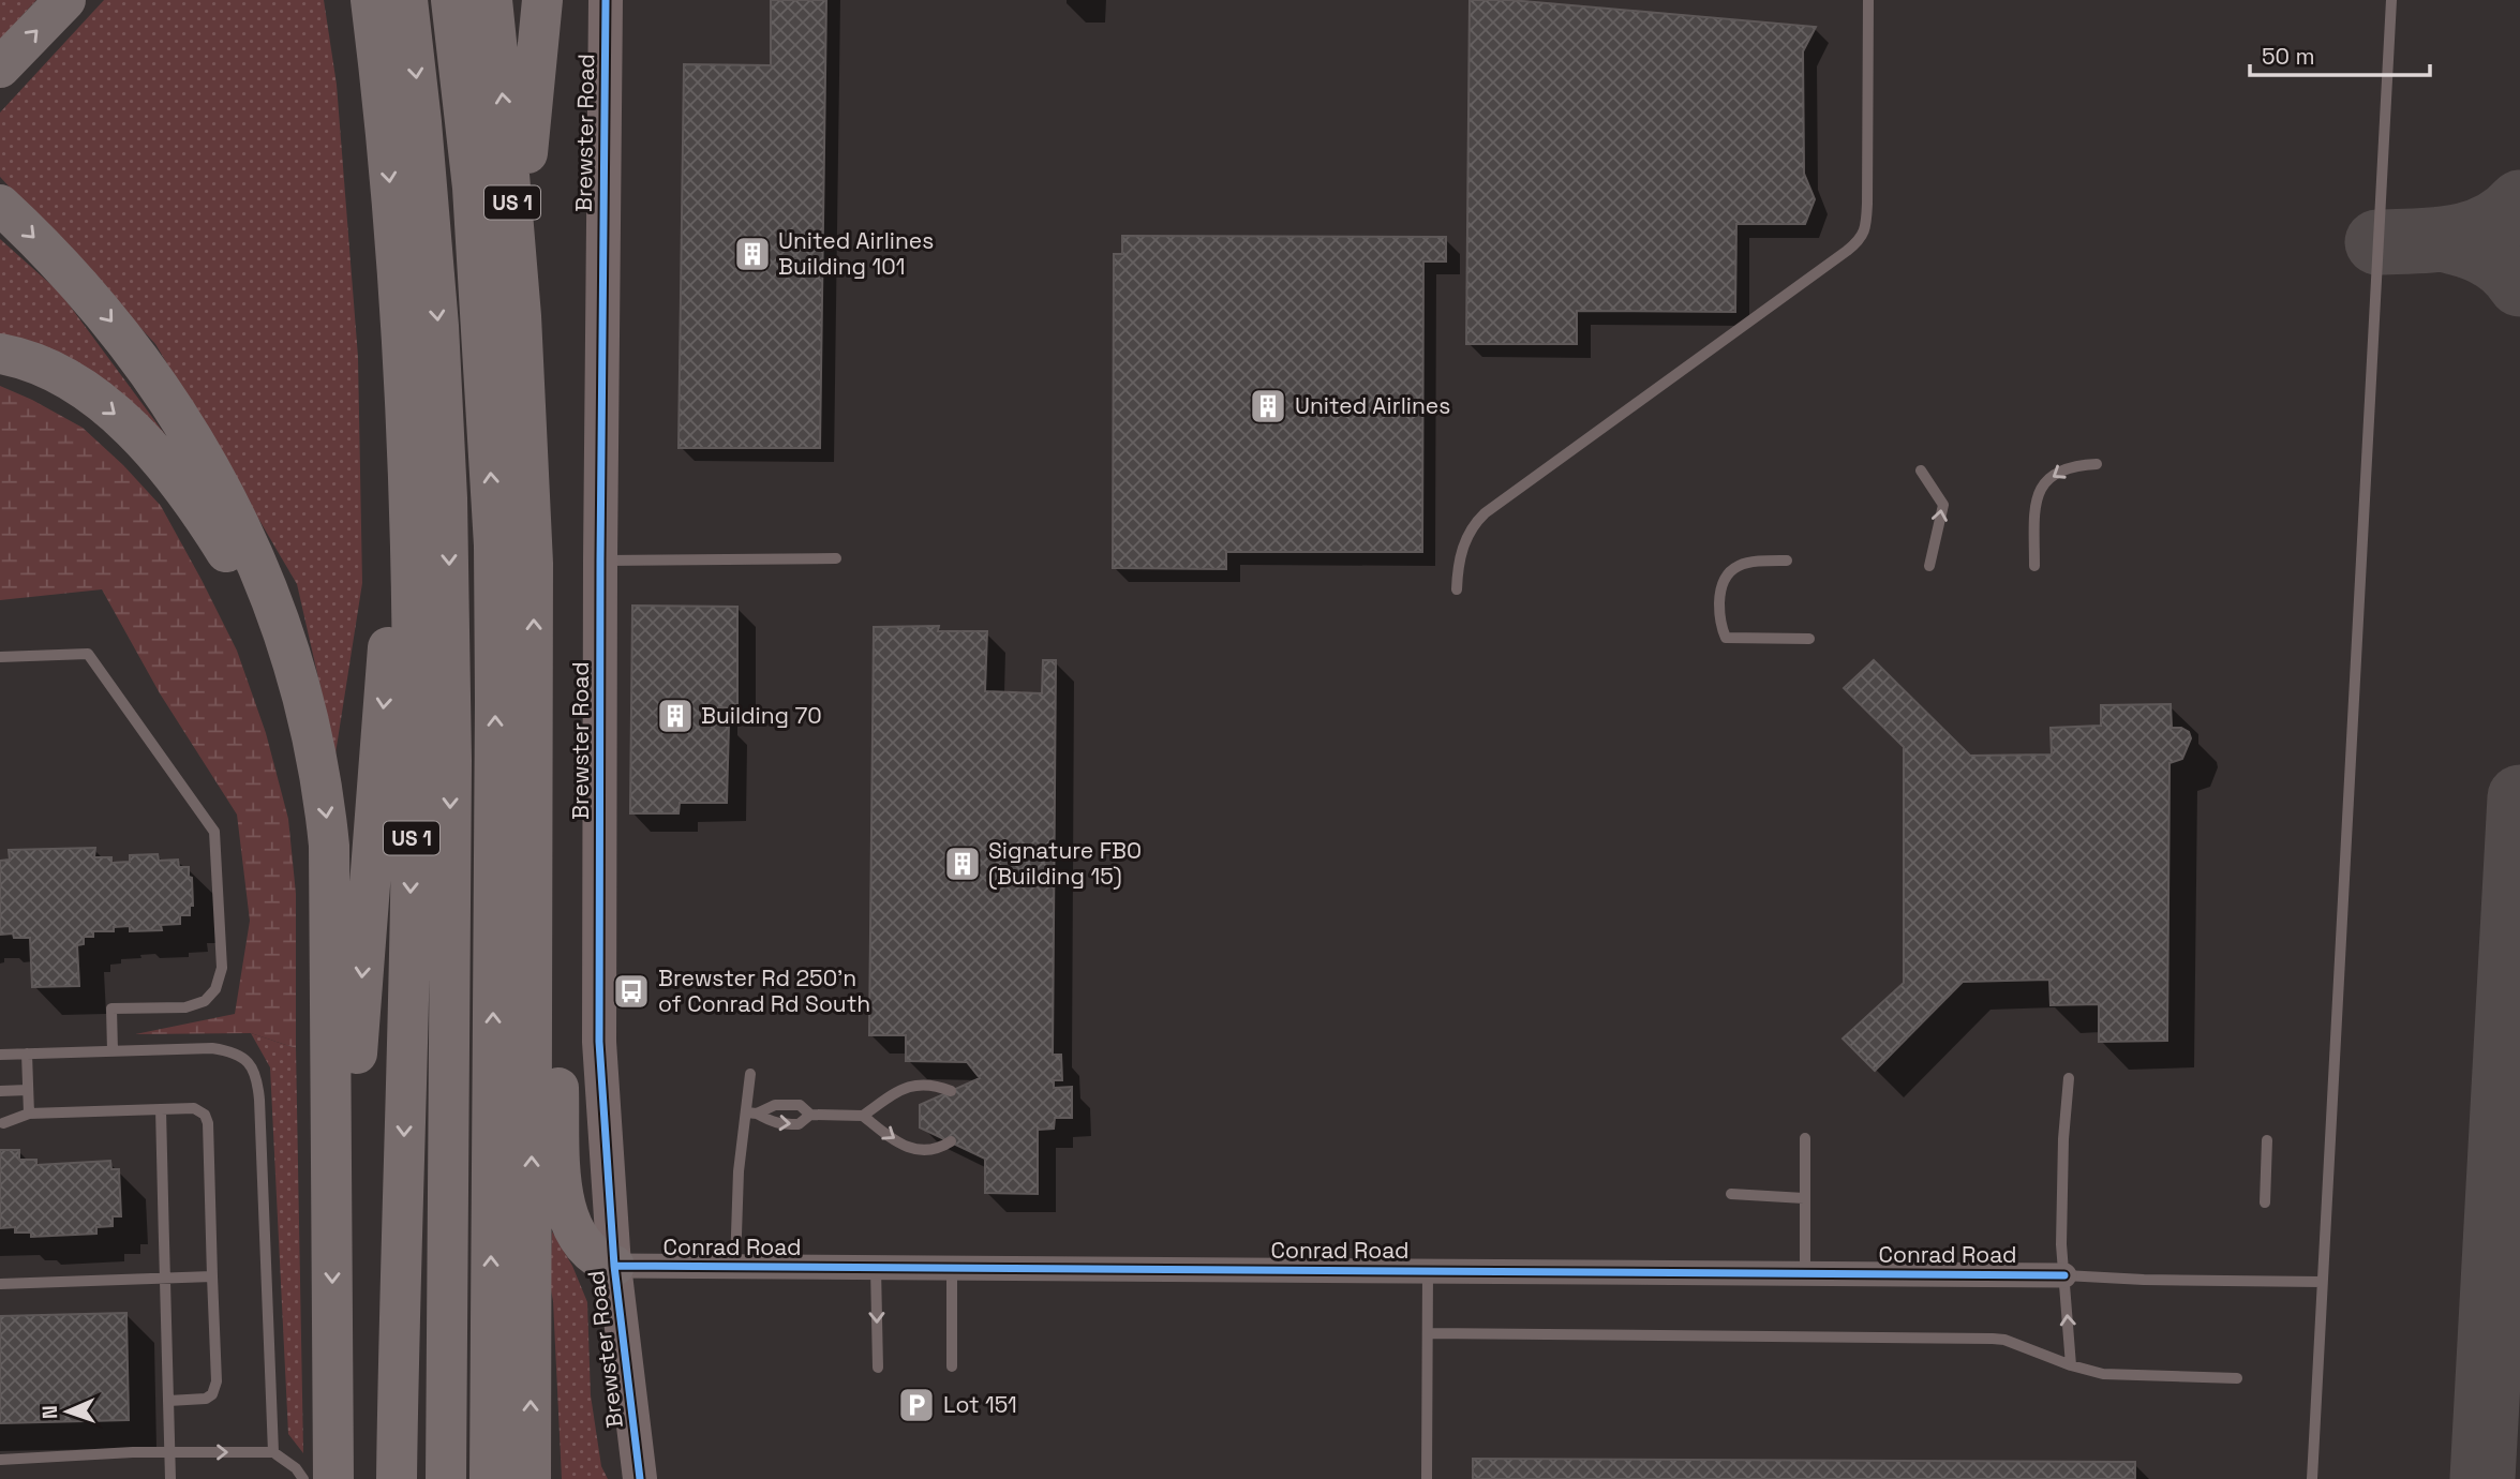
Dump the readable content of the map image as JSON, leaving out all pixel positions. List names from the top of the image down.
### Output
{
  "streets": {
    "highway": ["US 1"],
    "street": ["Brewster Road", "Conrad Road"]
  },
  "crossings": [
    ["Brewster Road", "Conrad Road"]
  ],
  "places": {
    "building": [
      "United Airlines Building 101",
      "United Airlines",
      "Building 70",
      "Signature FBO (Building 15)"
    ],
    "bus stop": ["Brewster Rd 250'n of Conrad Rd South"],
    "parking": ["Lot 151"]
  },
  "scale_bar": "50 m",
  "north": "left"
}
